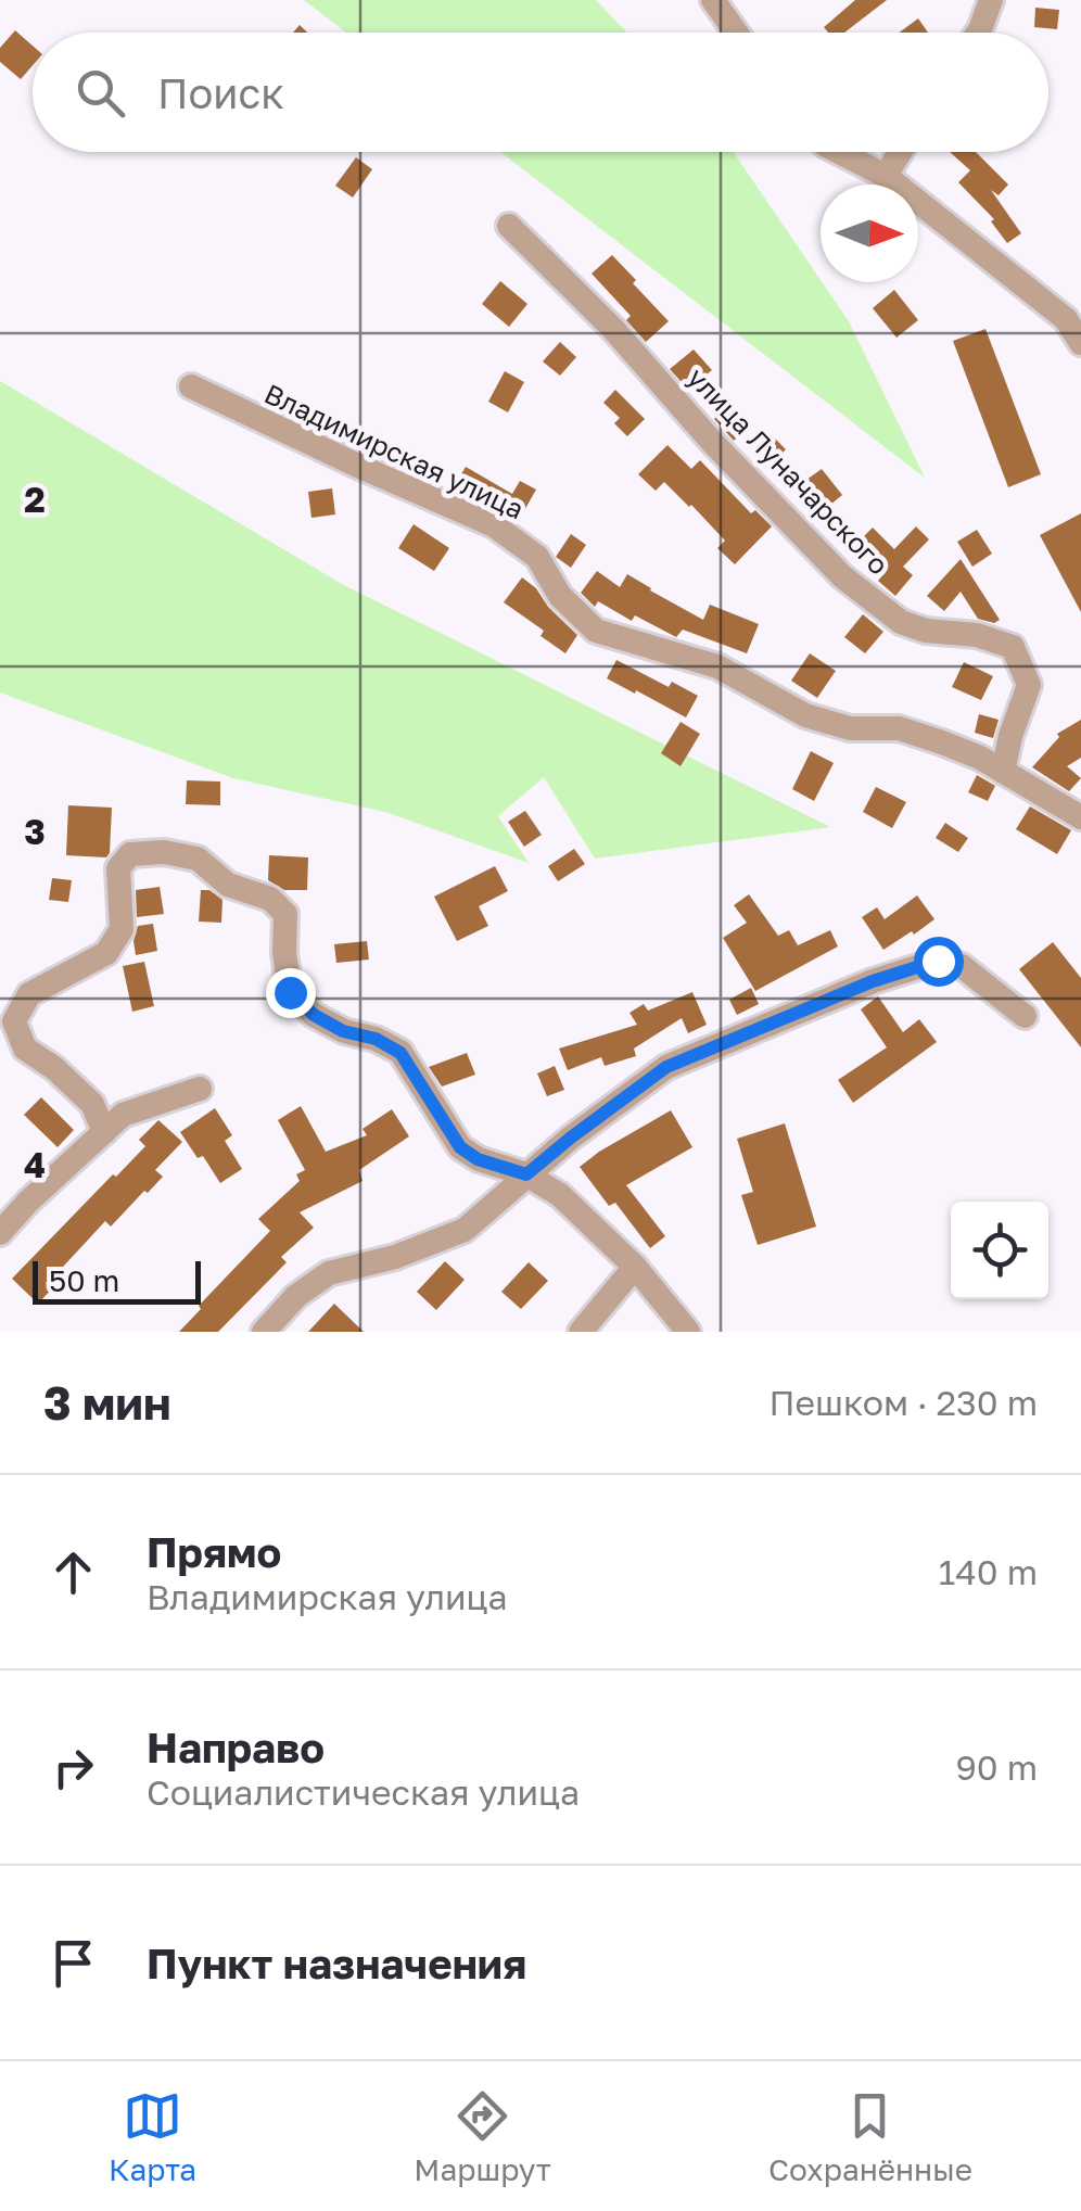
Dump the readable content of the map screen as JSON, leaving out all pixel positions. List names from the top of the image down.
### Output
{
  "streets": {
    "street": ["Владимирская улица", "улица Луначарского"]
  },
  "crossings": [
    ["Владимирская улица", "улица Луначарского"]
  ],
  "scale_bar": "50 m",
  "north": "right",
  "page": {
    "search": "Поиск",
    "scale": "50 m",
    "heading": ["3 мин", "Пешком · 230 m"],
    "list": [
      ["Прямо", "Владимирская улица", "140 m"],
      ["Направо", "Социалистическая улица", "90 m"],
      "Пункт назначения"
    ],
    "nav": ["Карта", "Маршрут", "Сохранённые"]
  },
  "grid": {
    "rows": ["2", "3", "4"]
  }
}
